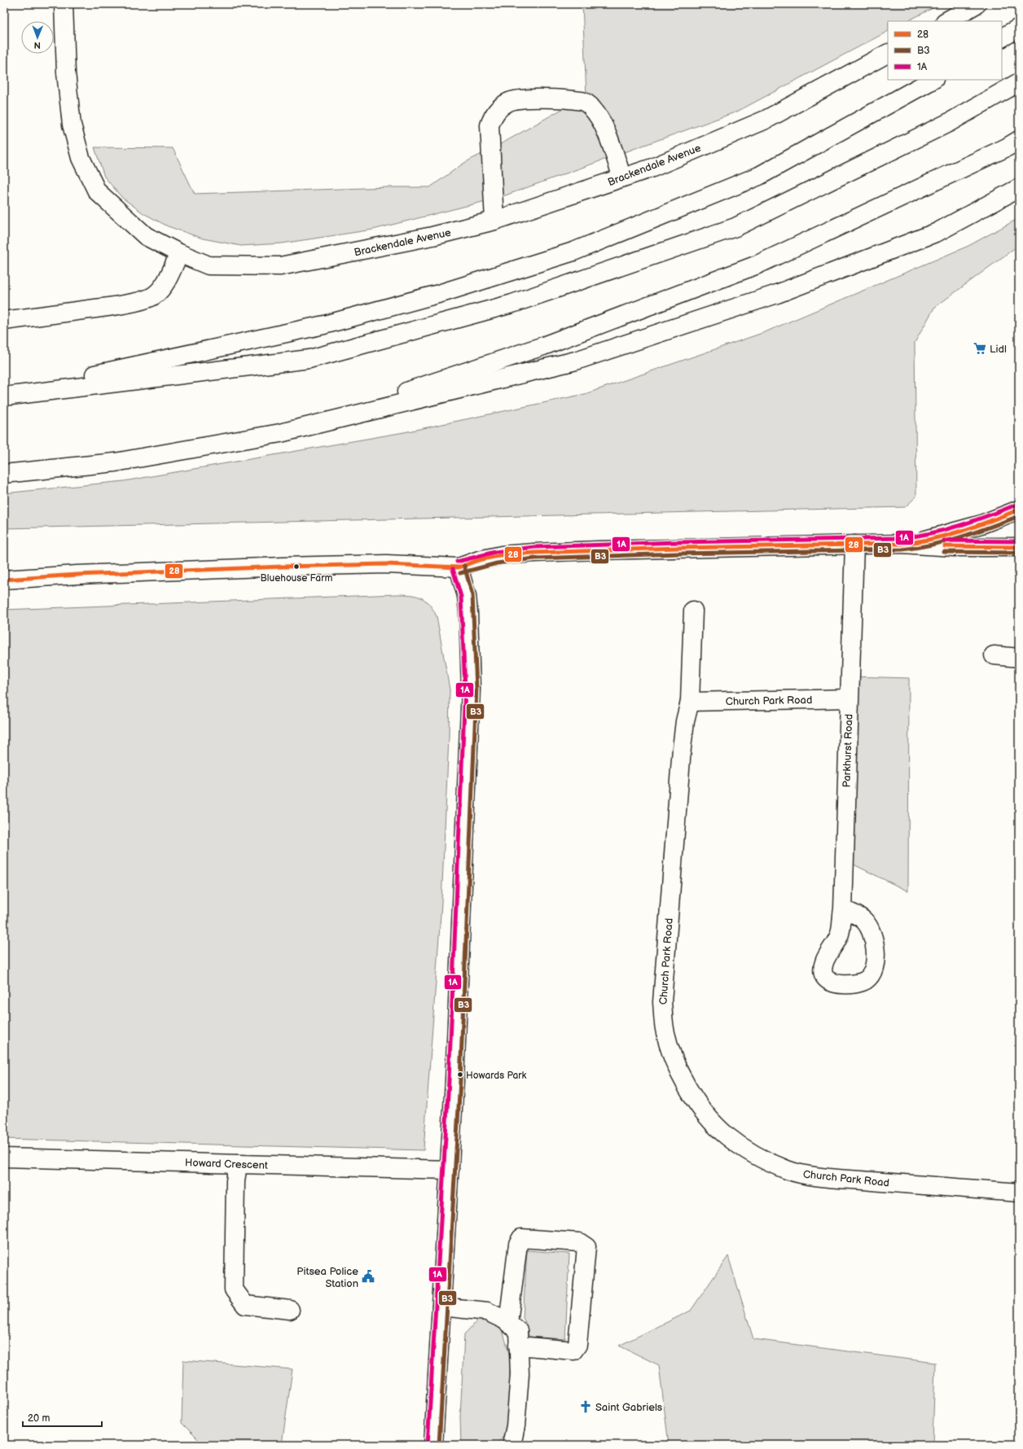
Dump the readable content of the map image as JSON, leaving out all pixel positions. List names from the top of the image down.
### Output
{
  "streets": {
    "main road": [
      "Brackendale Avenue",
      "Church Park Road",
      "Parkhurst Road",
      "Howard Crescent"
    ]
  },
  "crossings": [
    ["Church Park Road", "Parkhurst Road"]
  ],
  "places": {
    "supermarket": ["Lidl"],
    "other": ["Bluehouse Farm", "Howards Park"],
    "public building": ["Pitsea Police Station"],
    "church": ["Saint Gabriels"]
  },
  "lines": ["transit line 1A", "transit line 28", "transit line B3"],
  "legend": ["28", "B3", "1A"],
  "scale_bar": "20 m",
  "north": "bottom"
}
